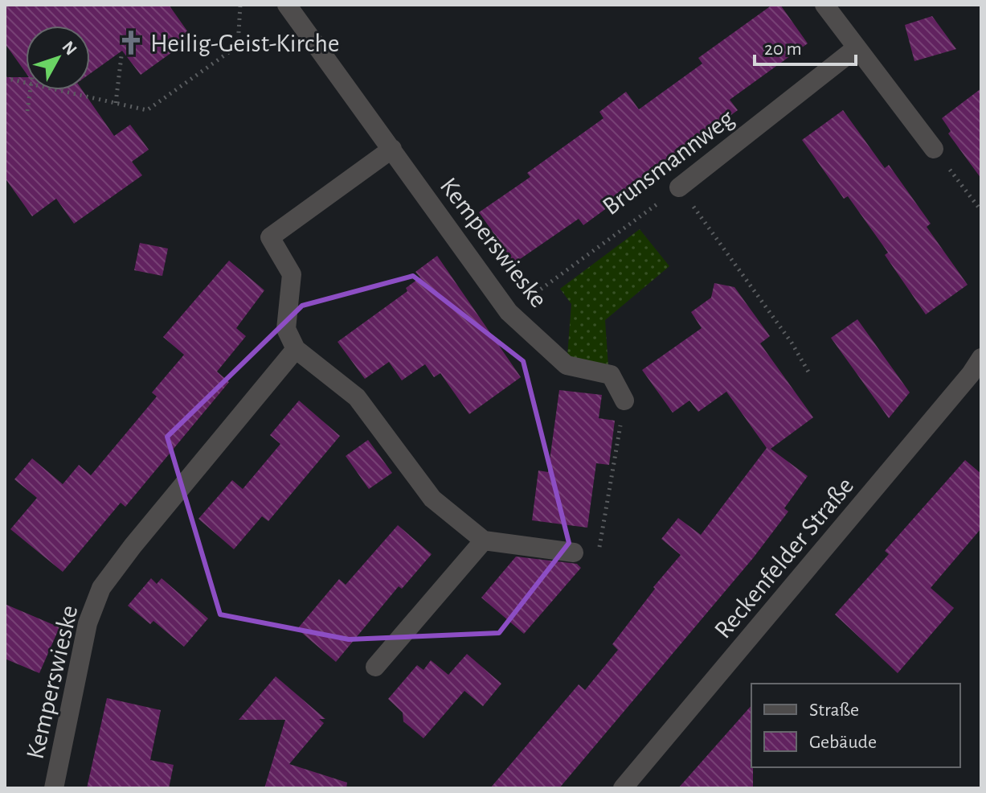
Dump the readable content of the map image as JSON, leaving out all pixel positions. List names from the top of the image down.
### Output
{
  "streets": {
    "street": ["Brunsmannweg", "Kemperswieske", "Reckenfelder Straße"]
  },
  "crossings": [
    ["Brunsmannweg", "Kemperswieske"]
  ],
  "places": {
    "church": ["Heilig-Geist-Kirche"]
  },
  "legend": ["Straße", "Gebäude"],
  "scale_bar": "20 m",
  "north": "top right"
}
